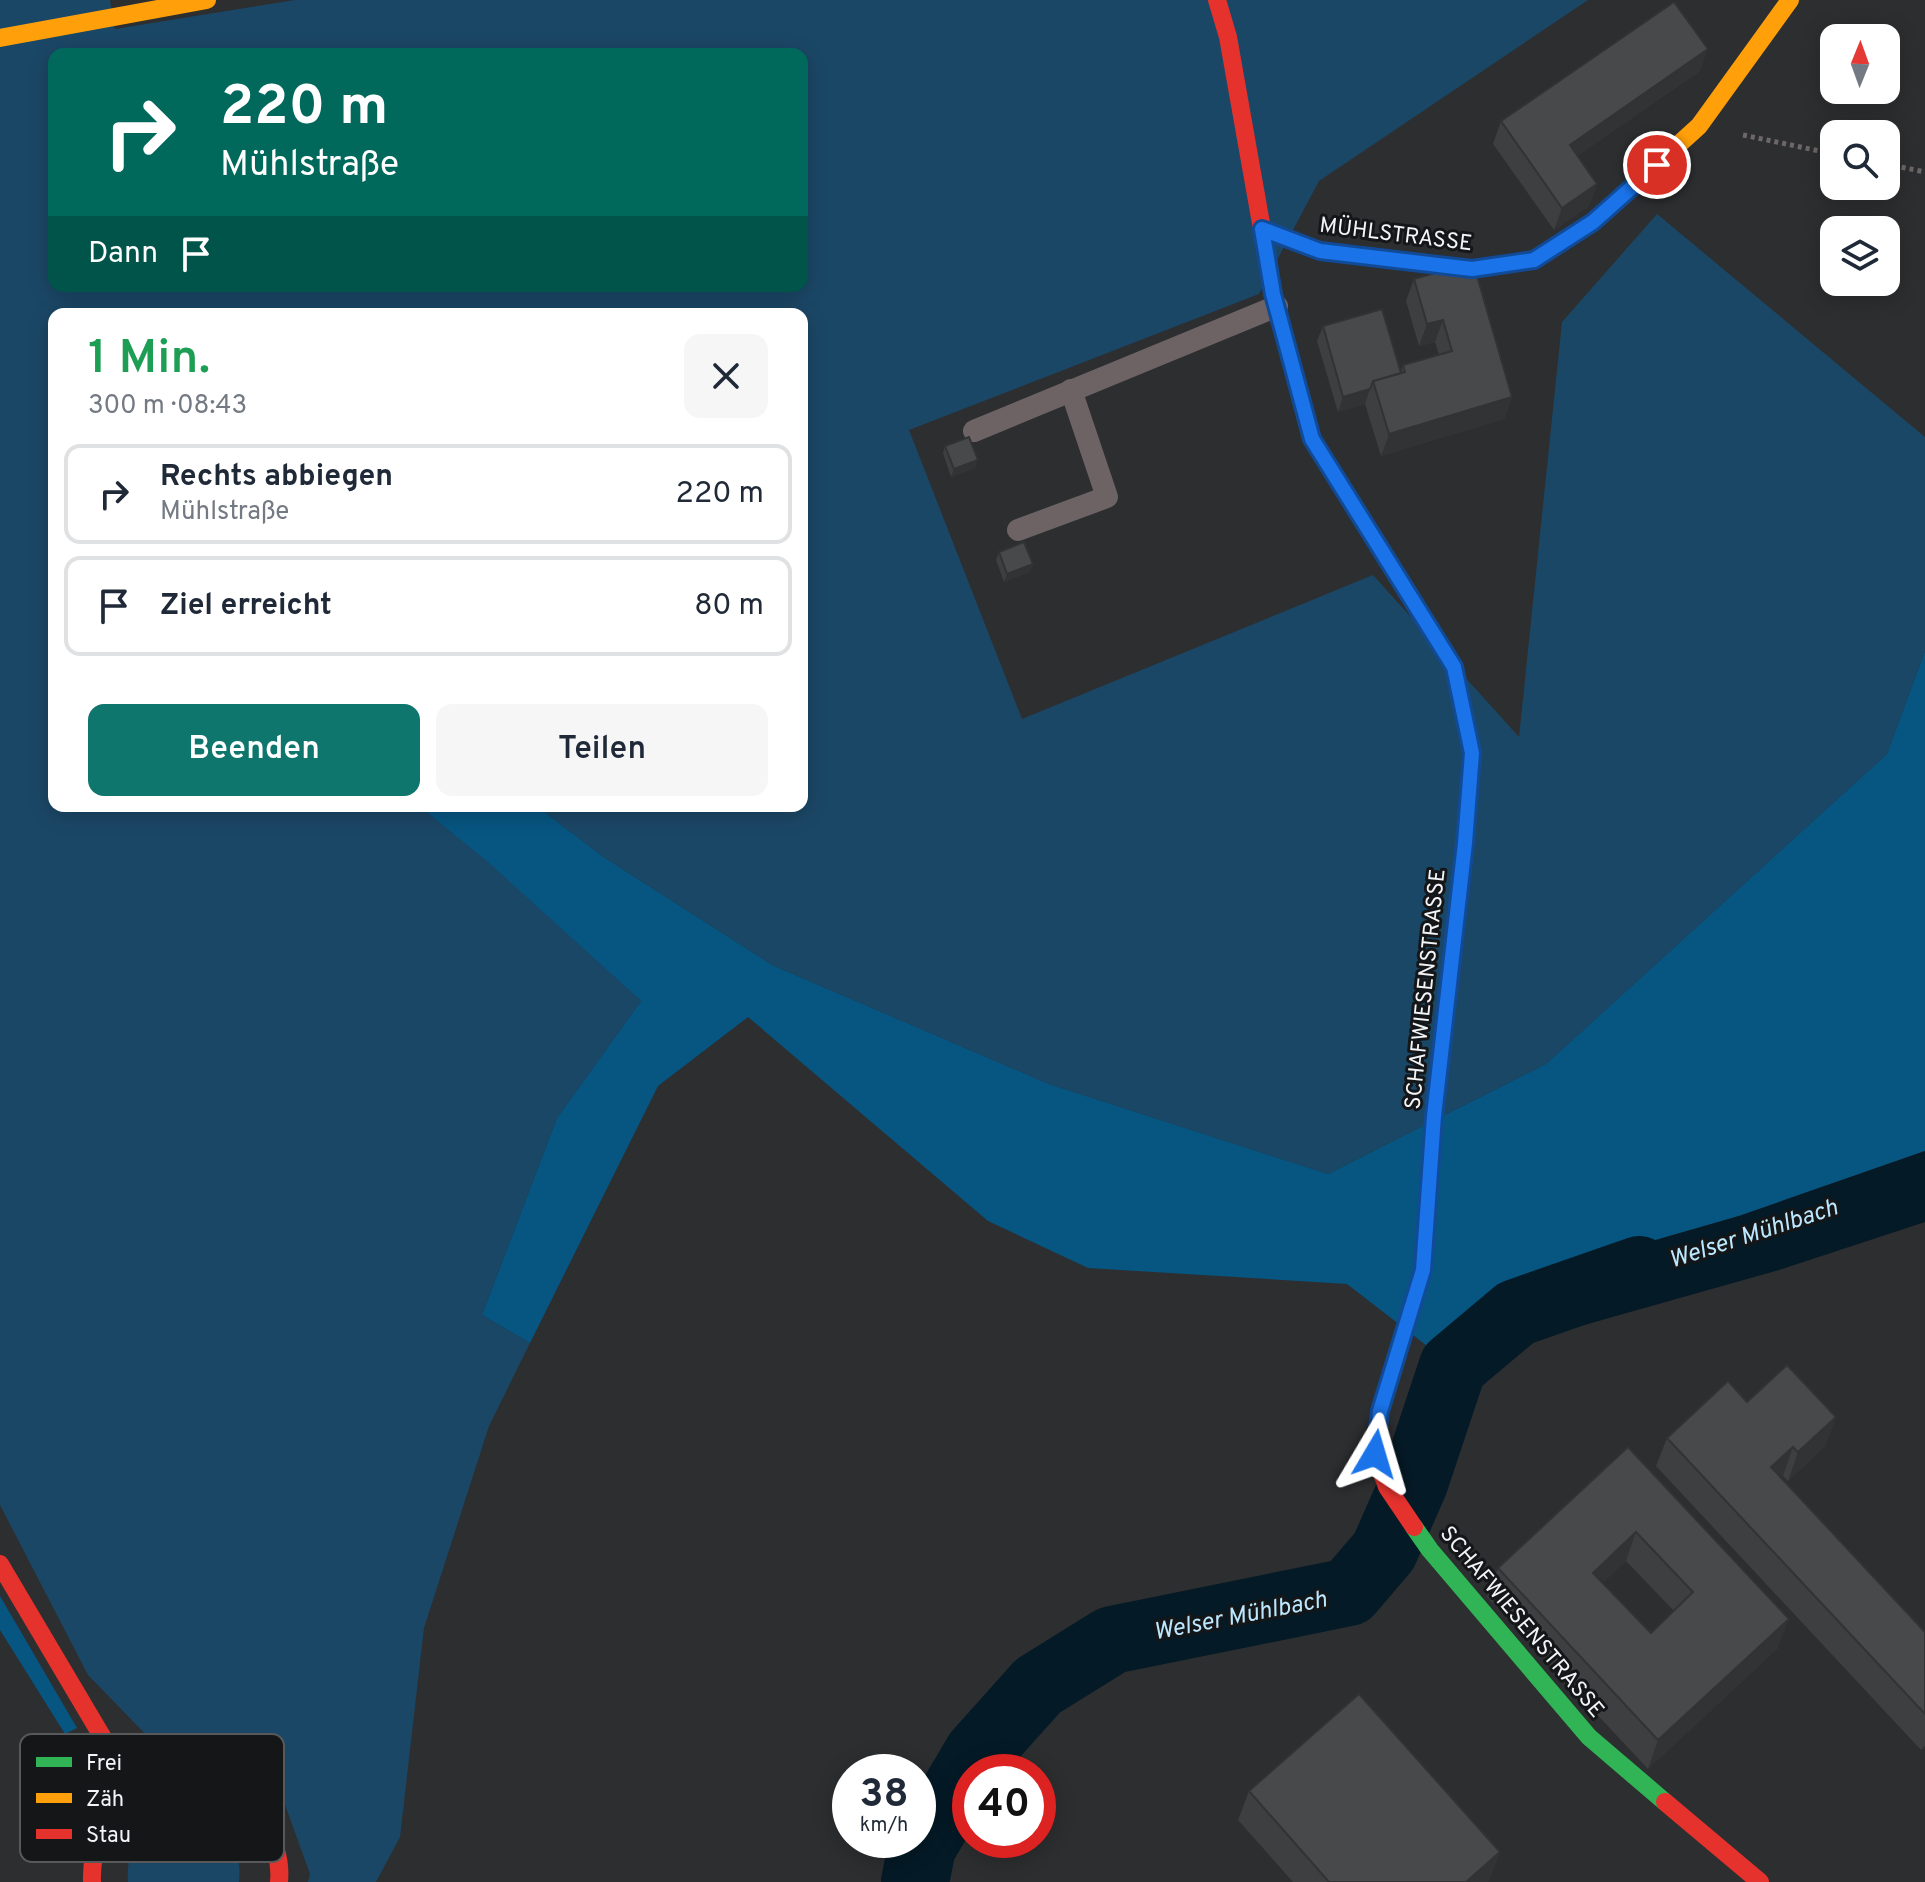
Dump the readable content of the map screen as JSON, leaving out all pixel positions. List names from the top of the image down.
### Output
{
  "streets": {
    "street": ["MÜHLSTRASSE", "SCHAFWIESENSTRASSE"]
  },
  "crossings": [
    ["MÜHLSTRASSE", "SCHAFWIESENSTRASSE"]
  ],
  "water": ["Welser Mühlbach"],
  "legend": ["Frei", "Zäh", "Stau"],
  "north": "top",
  "page": {
    "turn": ["220 m", "Mühlstraße"],
    "then": "Dann",
    "heading": ["1 Min.", "300 m · 08:43"],
    "list": [
      {
        "name": "Rechts abbiegen",
        "note": "Mühlstraße",
        "value": "220 m"
      },
      {
        "name": "Ziel erreicht",
        "value": "80 m"
      }
    ],
    "buttons": ["Beenden", "Teilen"],
    "speed": "38 km/h",
    "limit": "40"
  }
}
